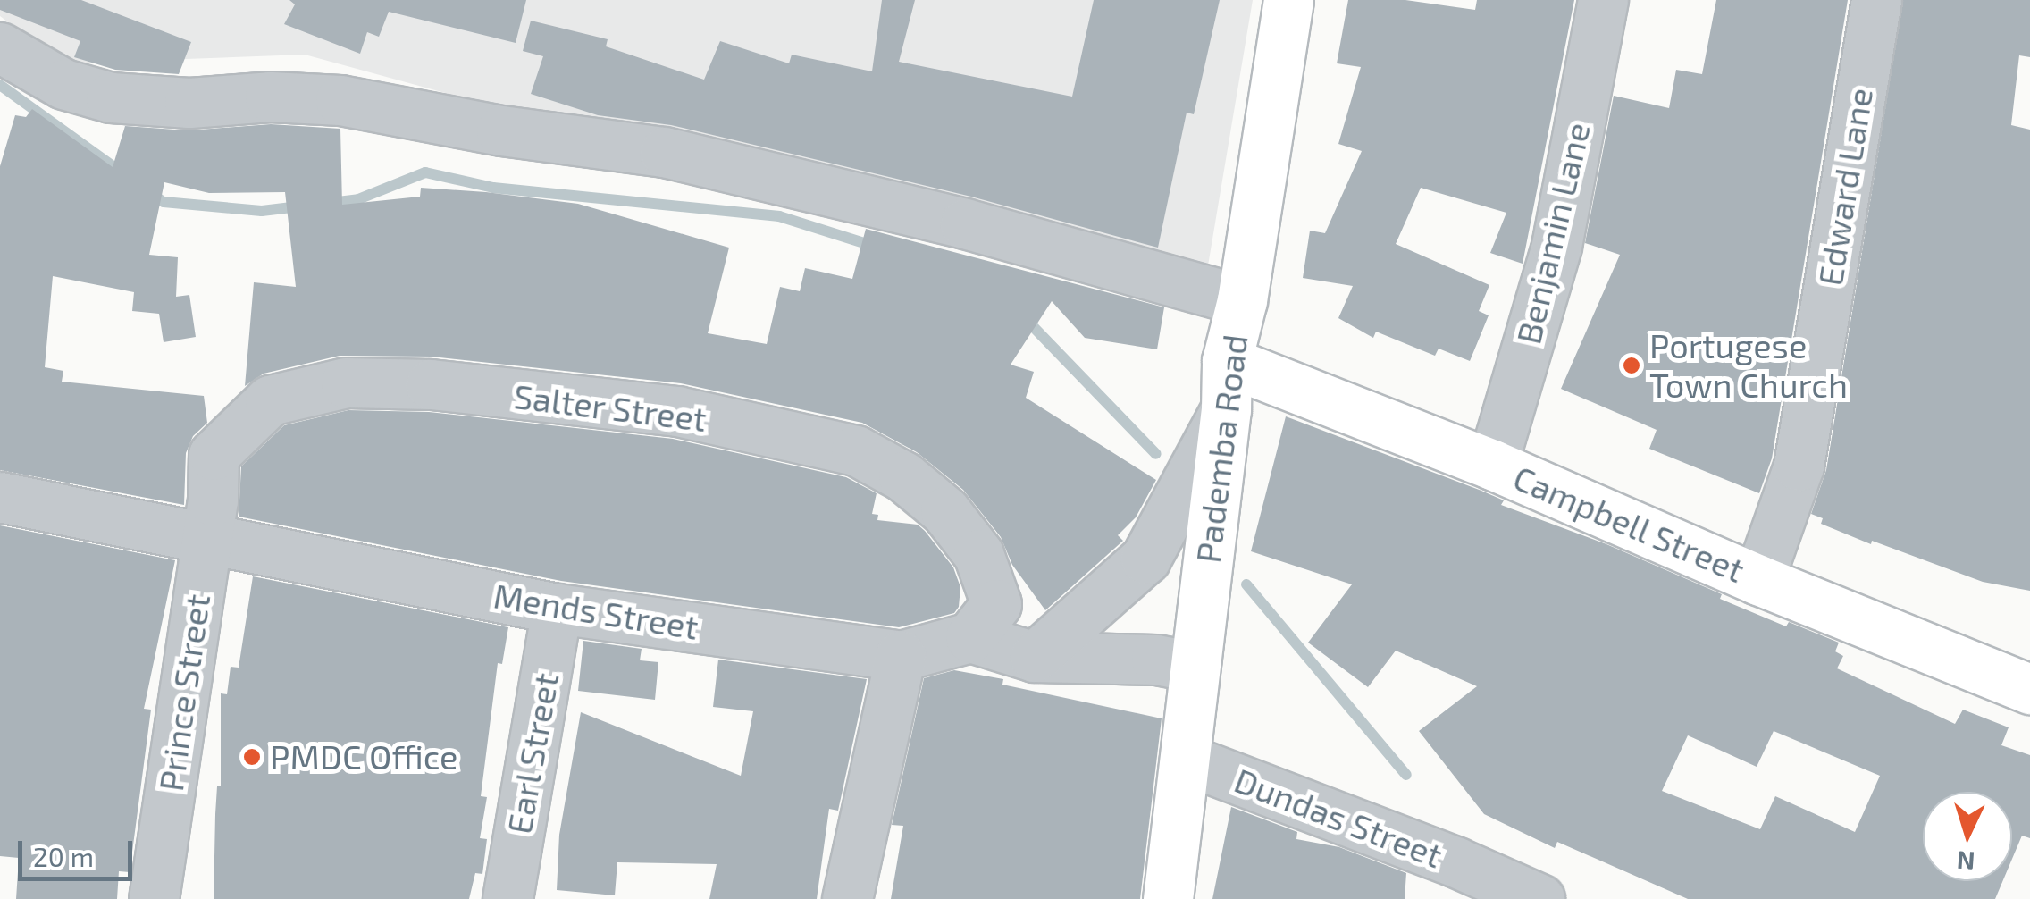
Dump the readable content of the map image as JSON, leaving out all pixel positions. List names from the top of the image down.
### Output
{
  "streets": {
    "main road": ["Pademba Road", "Campbell Street"],
    "street": [
      "Edward Lane",
      "Benjamin Lane",
      "Salter Street",
      "Mends Street",
      "Prince Street",
      "Earl Street",
      "Dundas Street"
    ]
  },
  "crossings": [
    ["Edward Lane", "Campbell Street"],
    ["Benjamin Lane", "Campbell Street"],
    ["Salter Street", "Mends Street"],
    ["Salter Street", "Prince Street"],
    ["Pademba Road", "Campbell Street"],
    ["Pademba Road", "Dundas Street"],
    ["Mends Street", "Prince Street"],
    ["Mends Street", "Earl Street"]
  ],
  "places": ["Portugese Town Church", "PMDC Office"],
  "scale_bar": "20 m",
  "north": "bottom"
}
